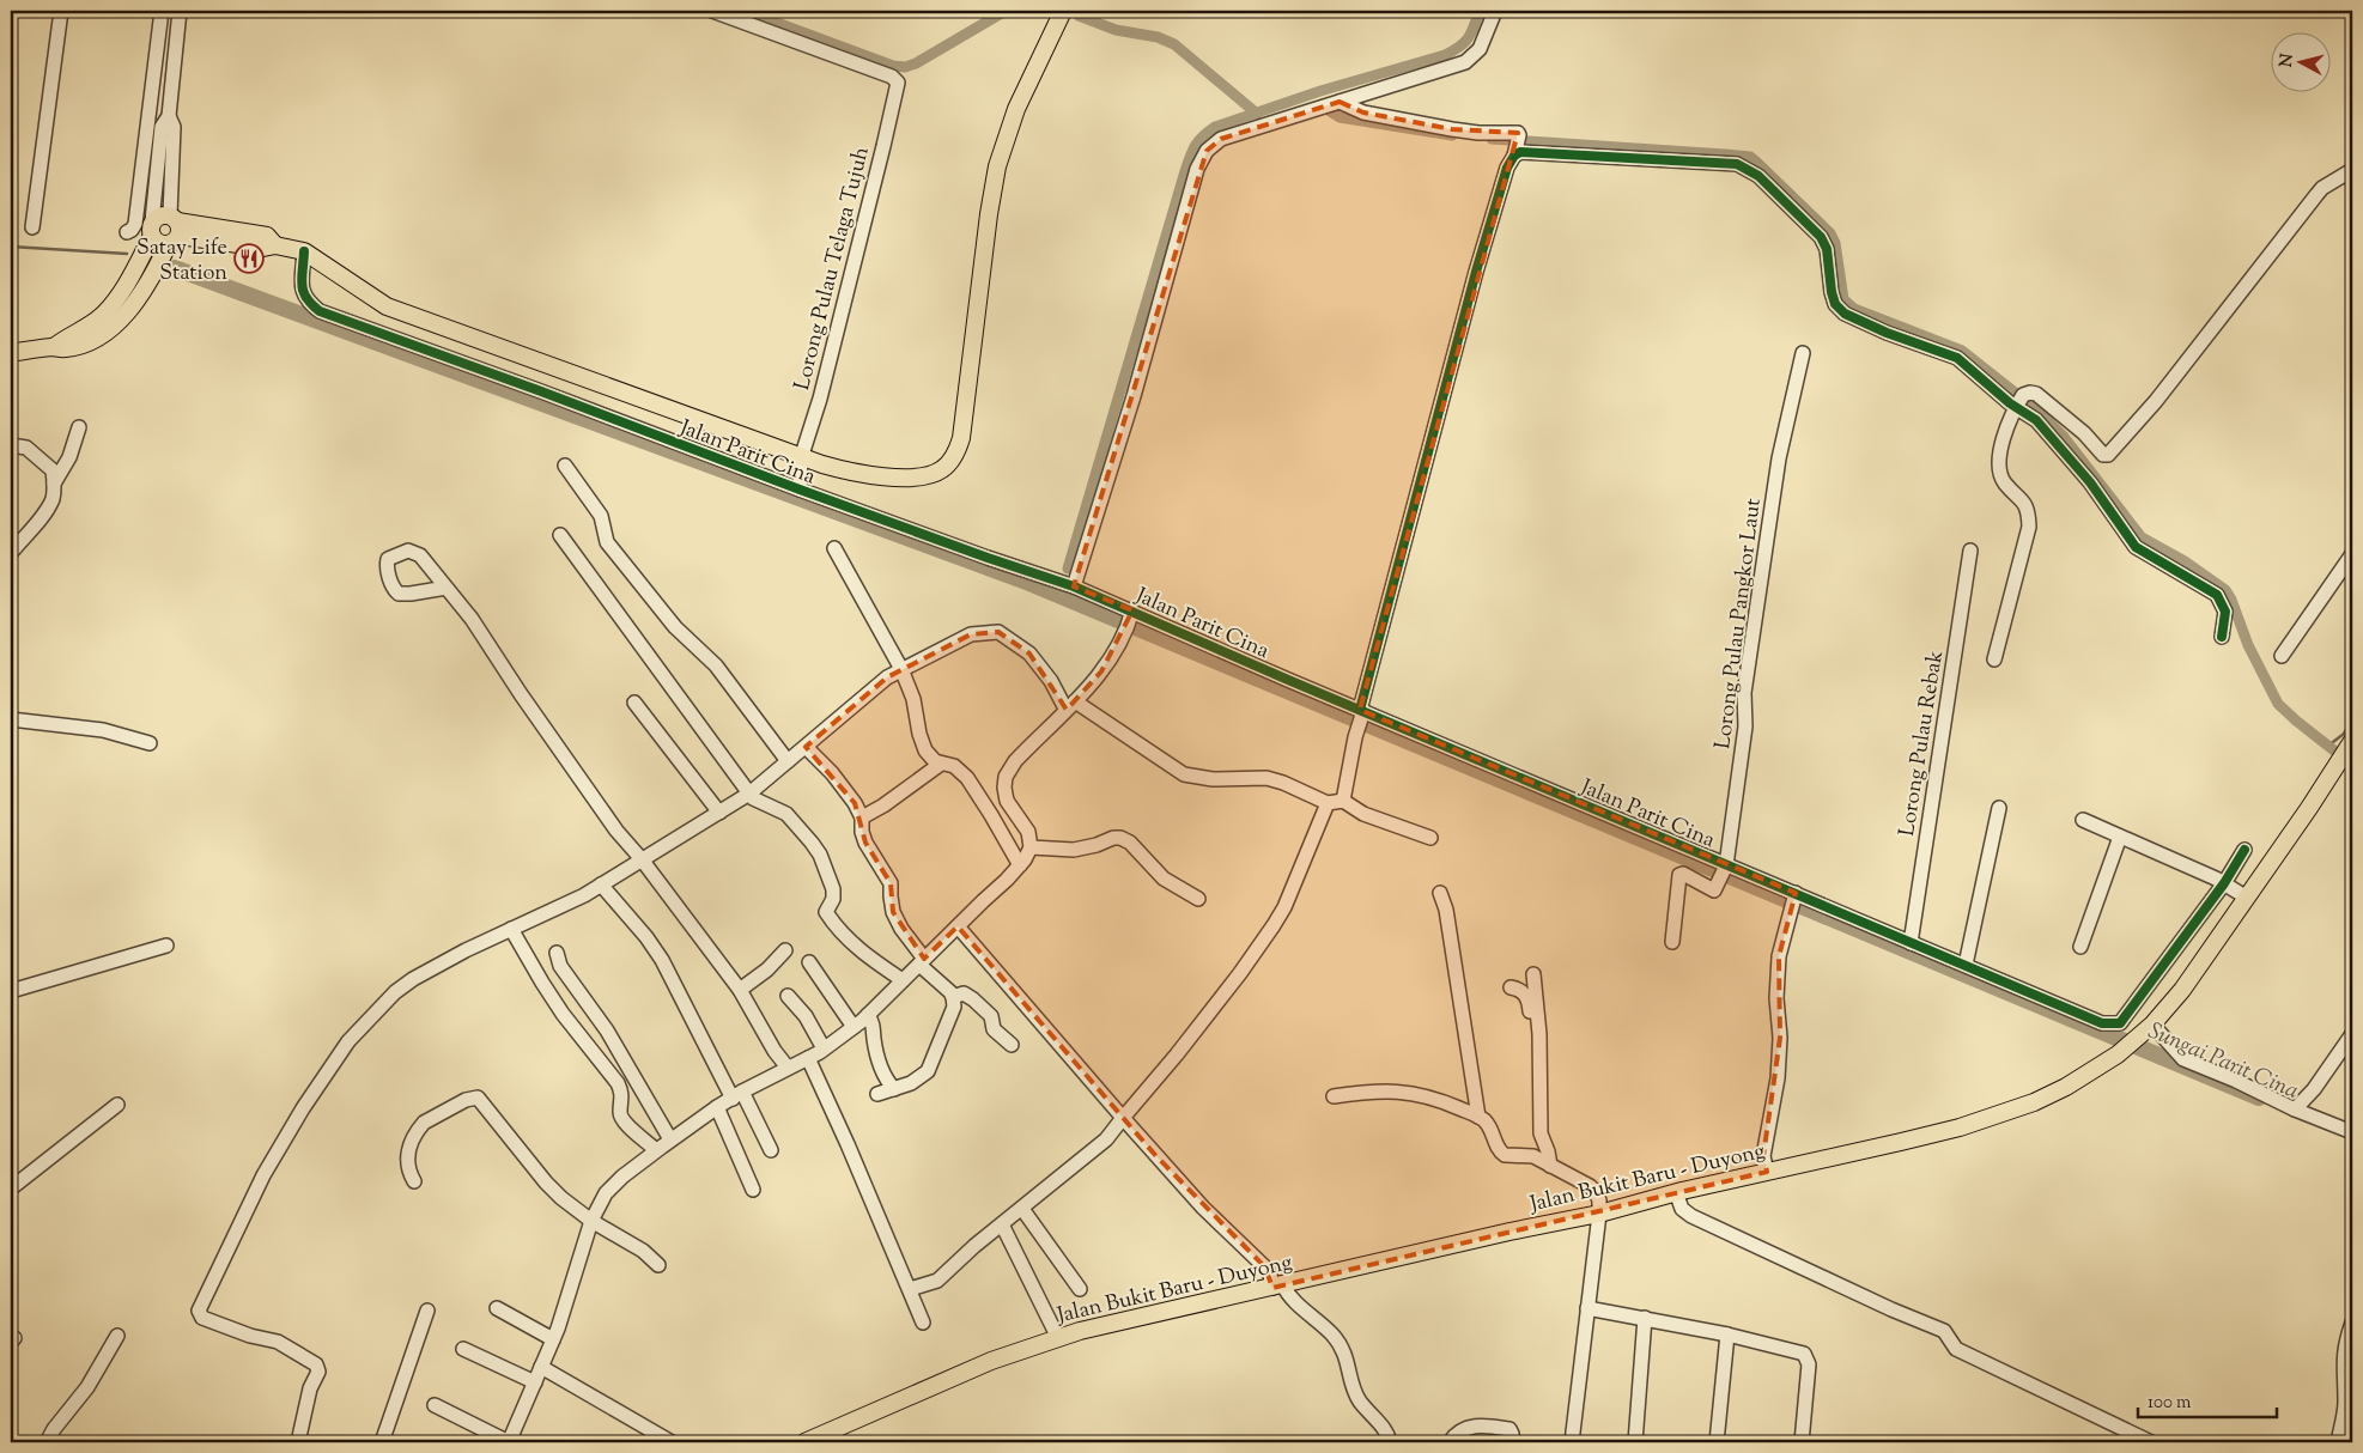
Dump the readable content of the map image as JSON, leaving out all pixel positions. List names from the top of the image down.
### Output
{
  "streets": {
    "main road": ["Jalan Bukit Baru - Duyong"],
    "street": [
      "Lorong Pulau Telaga Tujuh",
      "Jalan Parit Cina",
      "Lorong Pulau Pangkor Laut",
      "Lorong Pulau Rebak"
    ]
  },
  "crossings": [
    ["Lorong Pulau Telaga Tujuh", "Jalan Parit Cina"],
    ["Jalan Parit Cina", "Lorong Pulau Pangkor Laut"],
    ["Jalan Parit Cina", "Lorong Pulau Rebak"]
  ],
  "water": ["Sungai Parit Cina"],
  "places": {
    "restaurant": ["Satay Life Station"]
  },
  "scale_bar": "100 m",
  "north": "left"
}
